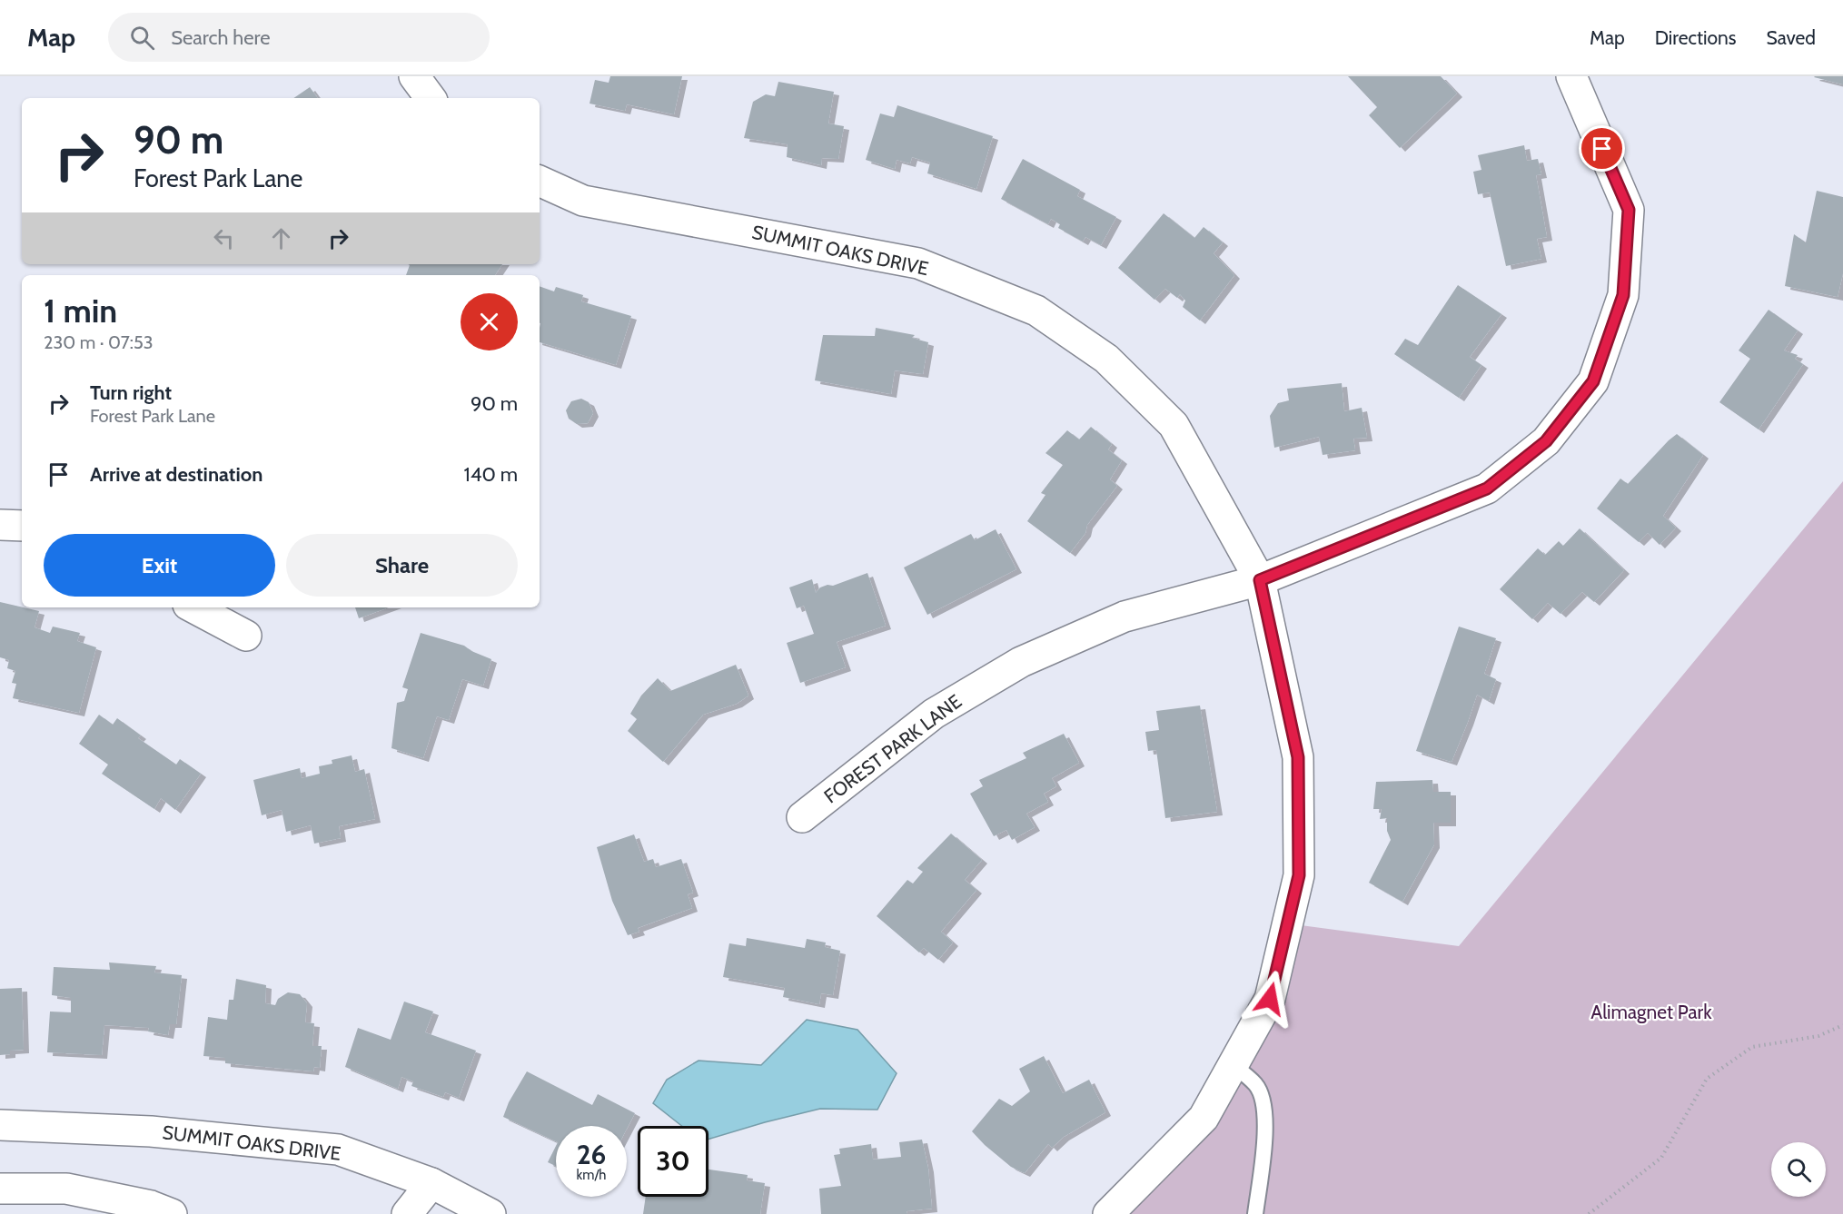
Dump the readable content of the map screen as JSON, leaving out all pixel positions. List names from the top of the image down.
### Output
{
  "streets": {
    "street": ["SUMMIT OAKS DRIVE", "FOREST PARK LANE"]
  },
  "crossings": [
    ["SUMMIT OAKS DRIVE", "FOREST PARK LANE"]
  ],
  "parks": ["Alimagnet Park"],
  "page": {
    "header": "Map",
    "search": "Search here",
    "nav": ["Map", "Directions", "Saved"],
    "turn": ["90 m", "Forest Park Lane"],
    "heading": ["1 min", "230 m · 07:53"],
    "list": [
      {
        "name": "Turn right",
        "note": "Forest Park Lane",
        "value": "90 m"
      },
      {
        "name": "Arrive at destination",
        "value": "140 m"
      }
    ],
    "buttons": ["Exit", "Share"],
    "speed": "26 km/h",
    "limit": "30"
  }
}
